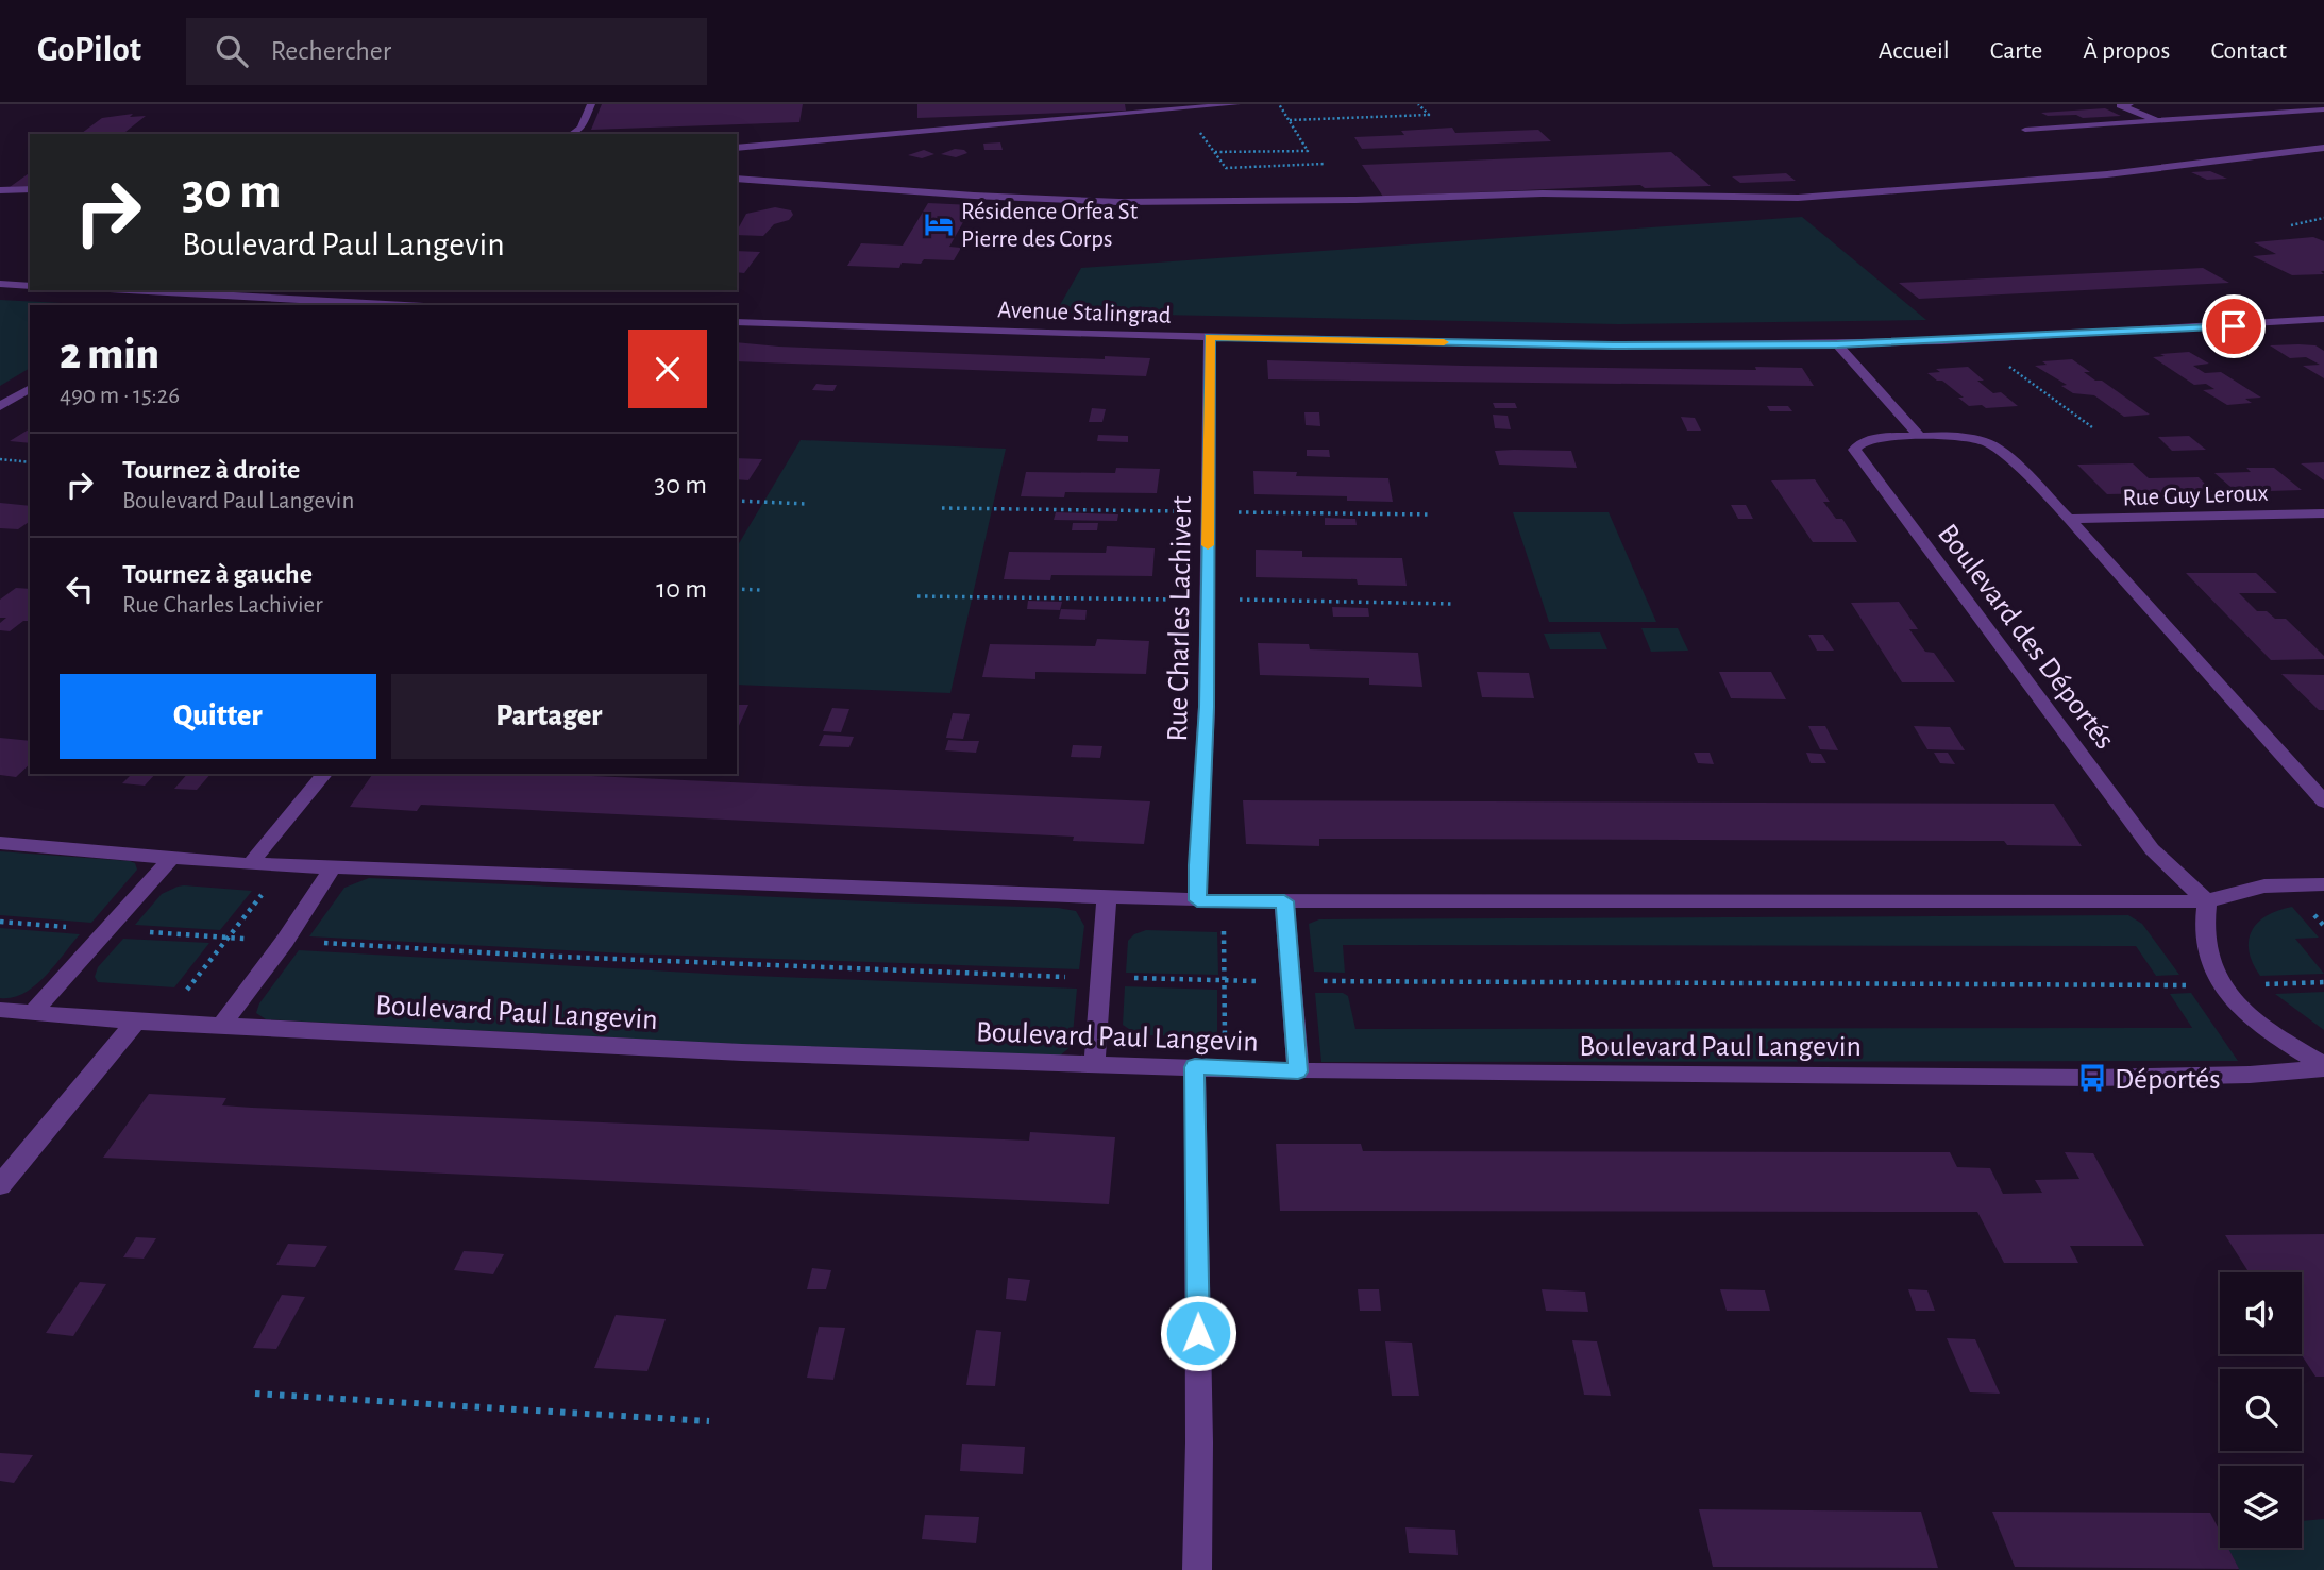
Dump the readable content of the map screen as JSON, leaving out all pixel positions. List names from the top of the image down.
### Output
{
  "streets": {
    "street": [
      "Avenue Stalingrad",
      "Rue Guy Leroux",
      "Rue Charles Lachivert",
      "Boulevard des Déportés",
      "Boulevard Paul Langevin"
    ]
  },
  "crossings": [
    ["Avenue Stalingrad", "Rue Charles Lachivert"],
    ["Rue Guy Leroux", "Boulevard des Déportés"]
  ],
  "places": {
    "hotel": ["Résidence Orfea St Pierre des Corps"],
    "bus stop": ["Déportés"]
  },
  "page": {
    "header": "GoPilot",
    "search": "Rechercher",
    "nav": [
      "Accueil",
      "Carte",
      "À propos",
      "Contact"
    ],
    "turn": ["30 m", "Boulevard Paul Langevin"],
    "heading": ["2 min", "490 m · 15:26"],
    "list": [
      {
        "name": "Tournez à droite",
        "note": "Boulevard Paul Langevin",
        "value": "30 m"
      },
      {
        "name": "Tournez à gauche",
        "note": "Rue Charles Lachivier",
        "value": "10 m"
      }
    ],
    "buttons": ["Quitter", "Partager"]
  }
}
